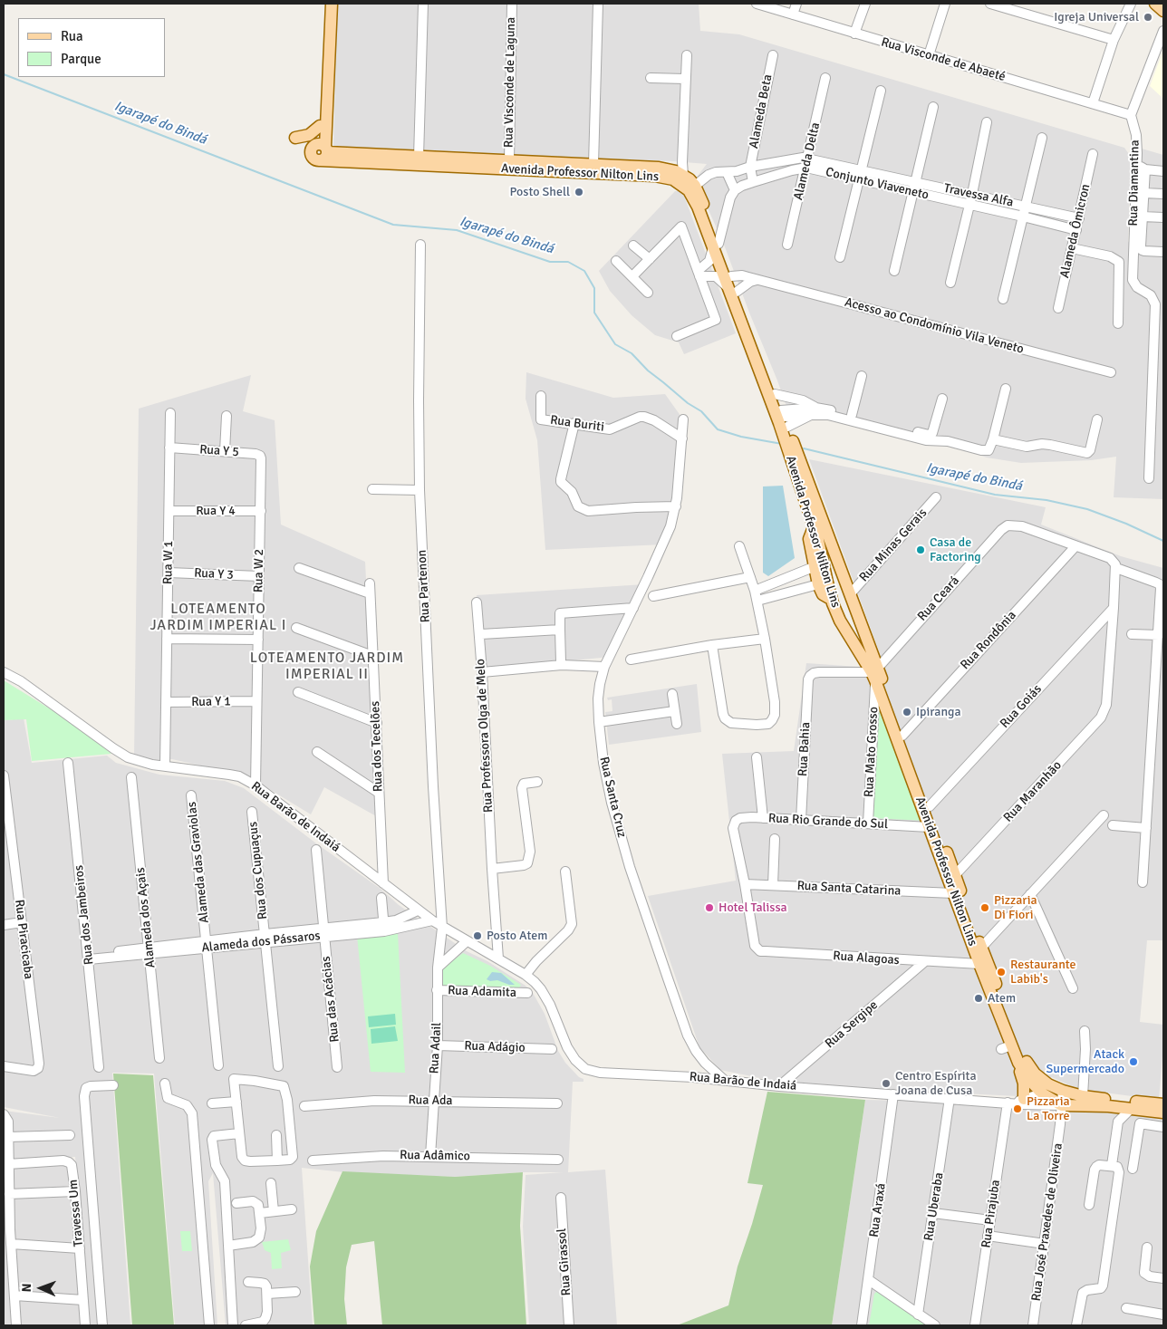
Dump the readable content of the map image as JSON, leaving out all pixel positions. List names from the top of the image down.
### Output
{
  "streets": {
    "main road": ["Avenida Professor Nilton Lins"],
    "street": [
      "Rua Visconde de Abaeté",
      "Rua Visconde de Laguna",
      "Alameda Beta",
      "Alameda Delta",
      "Rua Diamantina",
      "Conjunto Viaveneto",
      "Travessa Alfa",
      "Alameda Ômicron",
      "Acesso ao Condomínio Vila Veneto",
      "Rua Buriti",
      "Rua Y 5",
      "Rua Y 4",
      "Rua Minas Gerais",
      "Rua W 1",
      "Rua W 2",
      "Rua Y 3",
      "Rua Partenon",
      "Rua Ceará",
      "Rua Rondônia",
      "Rua Y 1",
      "Rua Goiás",
      "Rua Professora Olga de Melo",
      "Rua dos Tecelões",
      "Rua Bahia",
      "Rua Mato Grosso",
      "Rua Maranhão",
      "Rua Santa Cruz",
      "Rua Barão de Indaiá",
      "Rua Rio Grande do Sul",
      "Alameda das Graviolas",
      "Rua dos Cupuaçus",
      "Rua Santa Catarina",
      "Rua dos Jambeiros",
      "Alameda dos Açais",
      "Rua Piracicaba",
      "Alameda dos Pássaros",
      "Rua Alagoas",
      "Rua Adamita",
      "Rua das Acácias",
      "Rua Sergipe",
      "Rua Adágio",
      "Rua Adail",
      "Rua Ada",
      "Rua Adâmico",
      "Rua Uberaba",
      "Rua Araxá",
      "Travessa Um",
      "Rua Pirajuba",
      "Rua José Praxedes de Oliveira",
      "Rua Girassol"
    ]
  },
  "crossings": [
    ["Rua Visconde de Abaeté", "Rua Diamantina"],
    ["Rua Visconde de Laguna", "Avenida Professor Nilton Lins"],
    ["Alameda Delta", "Conjunto Viaveneto"],
    ["Avenida Professor Nilton Lins", "Acesso ao Condomínio Vila Veneto"],
    ["Avenida Professor Nilton Lins", "Rua Minas Gerais"],
    ["Avenida Professor Nilton Lins", "Rua Ceará"],
    ["Avenida Professor Nilton Lins", "Rua Rondônia"],
    ["Avenida Professor Nilton Lins", "Rua Goiás"],
    ["Avenida Professor Nilton Lins", "Rua Bahia"],
    ["Avenida Professor Nilton Lins", "Rua Mato Grosso"],
    ["Avenida Professor Nilton Lins", "Rua Maranhão"],
    ["Avenida Professor Nilton Lins", "Rua Barão de Indaiá"],
    ["Avenida Professor Nilton Lins", "Rua Rio Grande do Sul"],
    ["Avenida Professor Nilton Lins", "Rua Santa Catarina"],
    ["Avenida Professor Nilton Lins", "Rua Alagoas"],
    ["Avenida Professor Nilton Lins", "Rua José Praxedes de Oliveira"],
    ["Conjunto Viaveneto", "Travessa Alfa"],
    ["Conjunto Viaveneto", "Alameda Ômicron"],
    ["Travessa Alfa", "Alameda Ômicron"],
    ["Rua Buriti", "Rua Santa Cruz"],
    ["Rua Y 5", "Rua W 1"],
    ["Rua Y 5", "Rua W 2"],
    ["Rua Y 4", "Rua W 1"],
    ["Rua Y 4", "Rua W 2"],
    ["Rua W 1", "Rua Y 3"],
    ["Rua W 1", "Rua Y 1"],
    ["Rua W 1", "Rua Barão de Indaiá"],
    ["Rua W 2", "Rua Y 3"],
    ["Rua W 2", "Rua Y 1"],
    ["Rua W 2", "Rua Barão de Indaiá"],
    ["Rua Partenon", "Rua Barão de Indaiá"],
    ["Rua Partenon", "Rua Adail"],
    ["Rua Ceará", "Rua Rondônia"],
    ["Rua Ceará", "Rua Bahia"],
    ["Rua Ceará", "Rua Mato Grosso"],
    ["Rua Goiás", "Rua Maranhão"],
    ["Rua Professora Olga de Melo", "Rua Barão de Indaiá"],
    ["Rua dos Tecelões", "Rua Barão de Indaiá"],
    ["Rua Bahia", "Rua Mato Grosso"],
    ["Rua Bahia", "Rua Rio Grande do Sul"],
    ["Rua Mato Grosso", "Rua Rio Grande do Sul"],
    ["Rua Santa Cruz", "Rua Barão de Indaiá"],
    ["Rua Barão de Indaiá", "Alameda dos Pássaros"],
    ["Rua Barão de Indaiá", "Rua Sergipe"],
    ["Rua Barão de Indaiá", "Rua Adail"],
    ["Rua Barão de Indaiá", "Rua Uberaba"],
    ["Rua Barão de Indaiá", "Rua Araxá"],
    ["Rua Barão de Indaiá", "Rua Pirajuba"],
    ["Rua Barão de Indaiá", "Rua José Praxedes de Oliveira"],
    ["Rua Rio Grande do Sul", "Rua Santa Catarina"],
    ["Rua Rio Grande do Sul", "Rua Alagoas"],
    ["Alameda das Graviolas", "Alameda dos Pássaros"],
    ["Rua dos Cupuaçus", "Alameda dos Pássaros"],
    ["Rua Santa Catarina", "Rua Alagoas"],
    ["Rua dos Jambeiros", "Alameda dos Pássaros"],
    ["Alameda dos Açais", "Alameda dos Pássaros"],
    ["Alameda dos Pássaros", "Rua das Acácias"],
    ["Rua Alagoas", "Rua Sergipe"],
    ["Rua Adamita", "Rua Adail"],
    ["Rua Adágio", "Rua Adail"],
    ["Rua Adail", "Rua Ada"],
    ["Rua Adail", "Rua Adâmico"]
  ],
  "districts": ["LOTEAMENTO JARDIM IMPERIAL I", "LOTEAMENTO JARDIM IMPERIAL II"],
  "water": ["Igarapé do Bindá"],
  "places": [
    "Igreja Universal",
    "Posto Shell",
    "Casa de Factoring",
    "Ipiranga",
    "Hotel Talissa",
    "Pizzaria Di Fiori",
    "Posto Atem",
    "Restaurante Labib's",
    "Atem",
    "Atack Supermercado",
    "Centro Espírita Joana de Cusa",
    "Pizzaria La Torre"
  ],
  "legend": ["Rua", "Parque"],
  "north": "left"
}
